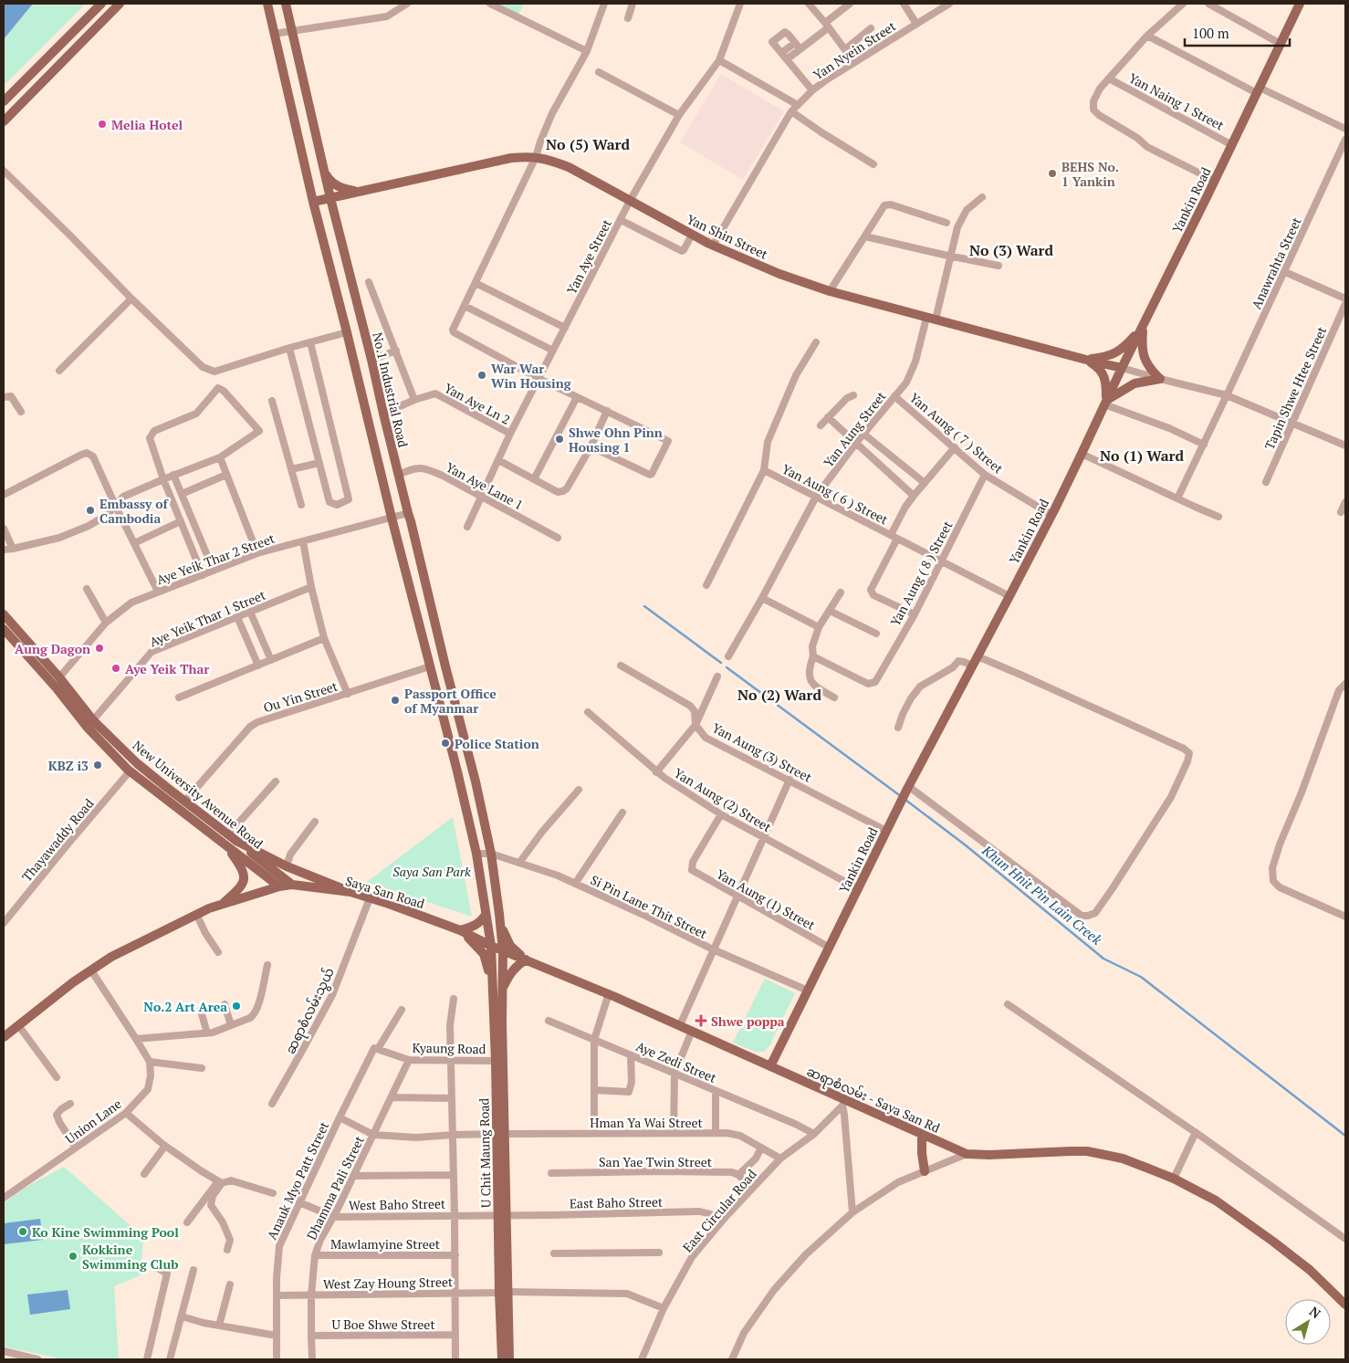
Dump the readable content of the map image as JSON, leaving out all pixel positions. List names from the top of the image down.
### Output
{
  "streets": {
    "main road": [
      "Yankin Road",
      "Yan Shin Street",
      "No.1 Industrial Road",
      "New University Avenue Road",
      "Saya San Road",
      "ဆရာစံလမ်း - Saya San Rd",
      "U Chit Maung Road"
    ],
    "street": [
      "Yan Nyein Street",
      "Yan Naing 1 Street",
      "Yan Aye Street",
      "Anawrahta Street",
      "Tapin Shwe Htee Street",
      "Yan Aye Ln 2",
      "Yan Aung Street",
      "Yan Aung ( 7 ) Street",
      "Yan Aye Lane 1",
      "Yan Aung ( 6 ) Street",
      "Aye Yeik Thar 2 Street",
      "Yan Aung ( 8 ) Street",
      "Aye Yeik Thar 1 Street",
      "Ou Yin Street",
      "Yan Aung (3) Street",
      "Yan Aung (2) Street",
      "Thayawaddy Road",
      "Yan Aung (1) Street",
      "Si Pin Lane Thit Street",
      "ဆရာစံလမ်းသွယ်",
      "Kyaung Road",
      "Aye Zedi Street",
      "Union Lane",
      "Hman Ya Wai Street",
      "San Yae Twin Street",
      "Anauk Myo Patt Street",
      "Dhamma Pali Street",
      "East Baho Street",
      "West Baho Street",
      "East Circular Road",
      "Mawlamyine Street",
      "West Zay Houng Street",
      "U Boe Shwe Street"
    ]
  },
  "crossings": [
    ["Yan Nyein Street", "Yan Shin Street"],
    ["Yan Naing 1 Street", "Yankin Road"],
    ["Yankin Road", "Yan Shin Street"],
    ["Yankin Road", "Yan Aung ( 7 ) Street"],
    ["Yankin Road", "Yan Aung ( 6 ) Street"],
    ["Yankin Road", "Yan Aung (3) Street"],
    ["Yankin Road", "Yan Aung (2) Street"],
    ["Yankin Road", "Saya San Road"],
    ["Yankin Road", "Yan Aung (1) Street"],
    ["Yankin Road", "Si Pin Lane Thit Street"],
    ["Yankin Road", "ဆရာစံလမ်း - Saya San Rd"],
    ["Yan Shin Street", "Yan Aye Street"],
    ["Yan Shin Street", "No.1 Industrial Road"],
    ["Yan Shin Street", "Yan Aung Street"],
    ["Yan Aye Street", "Yan Aye Ln 2"],
    ["Yan Aye Street", "Yan Aye Lane 1"],
    ["No.1 Industrial Road", "Yan Aye Ln 2"],
    ["No.1 Industrial Road", "Yan Aye Lane 1"],
    ["No.1 Industrial Road", "Aye Yeik Thar 2 Street"],
    ["No.1 Industrial Road", "Si Pin Lane Thit Street"],
    ["Yan Aung Street", "Yan Aung ( 7 ) Street"],
    ["Yan Aung Street", "Yan Aung ( 6 ) Street"],
    ["Yan Aung ( 7 ) Street", "Yan Aung ( 8 ) Street"],
    ["Yan Aung ( 6 ) Street", "Yan Aung ( 8 ) Street"],
    ["Aye Yeik Thar 2 Street", "New University Avenue Road"],
    ["Aye Yeik Thar 1 Street", "New University Avenue Road"],
    ["Ou Yin Street", "New University Avenue Road"],
    ["New University Avenue Road", "Thayawaddy Road"],
    ["New University Avenue Road", "Saya San Road"],
    ["Yan Aung (2) Street", "Yan Aung (1) Street"],
    ["Saya San Road", "ဆရာစံလမ်းသွယ်"],
    ["Saya San Road", "ဆရာစံလမ်း - Saya San Rd"],
    ["Saya San Road", "U Chit Maung Road"],
    ["Kyaung Road", "U Chit Maung Road"],
    ["Kyaung Road", "Anauk Myo Patt Street"],
    ["Kyaung Road", "Dhamma Pali Street"],
    ["Aye Zedi Street", "East Circular Road"],
    ["ဆရာစံလမ်း - Saya San Rd", "East Circular Road"],
    ["Hman Ya Wai Street", "U Chit Maung Road"],
    ["Hman Ya Wai Street", "Dhamma Pali Street"],
    ["Hman Ya Wai Street", "East Circular Road"],
    ["U Chit Maung Road", "East Baho Street"],
    ["U Chit Maung Road", "West Baho Street"],
    ["U Chit Maung Road", "West Zay Houng Street"],
    ["Anauk Myo Patt Street", "West Baho Street"],
    ["Anauk Myo Patt Street", "West Zay Houng Street"],
    ["Dhamma Pali Street", "West Baho Street"],
    ["Dhamma Pali Street", "Mawlamyine Street"],
    ["Dhamma Pali Street", "West Zay Houng Street"],
    ["Dhamma Pali Street", "U Boe Shwe Street"],
    ["East Baho Street", "West Baho Street"],
    ["East Baho Street", "East Circular Road"],
    ["East Circular Road", "West Zay Houng Street"]
  ],
  "districts": [
    "No (5) Ward",
    "No (3) Ward",
    "No (1) Ward",
    "No (2) Ward"
  ],
  "water": ["Khun Hnit Pin Lain Creek"],
  "parks": ["Saya San Park"],
  "places": {
    "other": [
      "Melia Hotel",
      "BEHS No. 1 Yankin",
      "War War Win Housing",
      "Shwe Ohn Pinn Housing 1",
      "Embassy of Cambodia",
      "Aung Dagon",
      "Aye Yeik Thar",
      "Passport Office of Myanmar",
      "Police Station",
      "KBZ i3",
      "No.2 Art Area",
      "Ko Kine Swimming Pool",
      "Kokkine Swimming Club"
    ],
    "health": ["Shwe poppa"]
  },
  "scale_bar": "100 m",
  "north": "top right"
}
